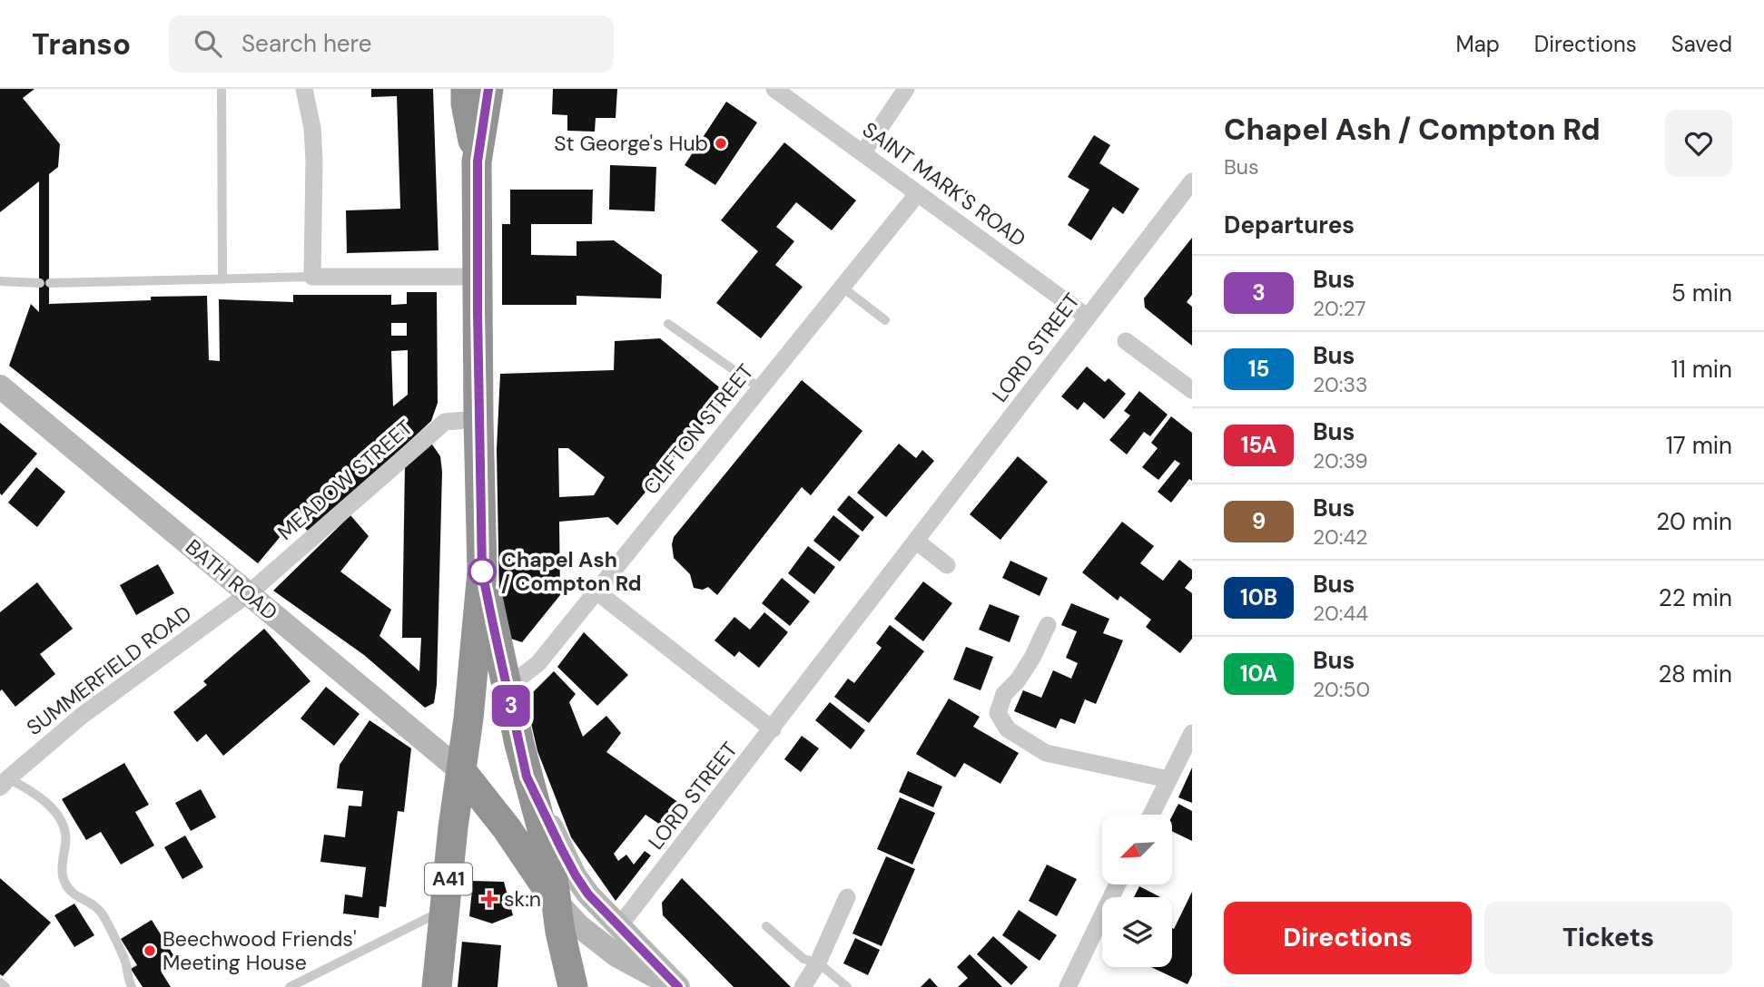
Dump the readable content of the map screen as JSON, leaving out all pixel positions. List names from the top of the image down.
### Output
{
  "streets": {
    "highway": ["A41"],
    "street": [
      "SAINT MARK'S ROAD",
      "LORD STREET",
      "CLIFTON STREET",
      "MEADOW STREET",
      "BATH ROAD",
      "SUMMERFIELD ROAD"
    ]
  },
  "crossings": [
    ["SAINT MARK'S ROAD", "LORD STREET"],
    ["SAINT MARK'S ROAD", "CLIFTON STREET"],
    ["MEADOW STREET", "BATH ROAD"],
    ["MEADOW STREET", "SUMMERFIELD ROAD"],
    ["MEADOW STREET", "A41"],
    ["BATH ROAD", "SUMMERFIELD ROAD"],
    ["BATH ROAD", "A41"]
  ],
  "places": {
    "other": ["St George's Hub", "Chapel Ash / Compton Rd", "Beechwood Friends' Meeting House"],
    "health": ["sk:n"]
  },
  "lines": ["bus line 3"],
  "north": "bottom left",
  "page": {
    "header": "Transo",
    "search": "Search here",
    "nav": ["Map", "Directions", "Saved"],
    "on_map": "3",
    "heading": [
      ["Chapel Ash / Compton Rd", "Bus"],
      "Departures"
    ],
    "list": [
      {
        "mark": "3",
        "name": "Bus",
        "note": "20:27",
        "value": "5 min"
      },
      {
        "mark": "15",
        "name": "Bus",
        "note": "20:33",
        "value": "11 min"
      },
      {
        "mark": "15A",
        "name": "Bus",
        "note": "20:39",
        "value": "17 min"
      },
      {
        "mark": "9",
        "name": "Bus",
        "note": "20:42",
        "value": "20 min"
      },
      {
        "mark": "10B",
        "name": "Bus",
        "note": "20:44",
        "value": "22 min"
      },
      {
        "mark": "10A",
        "name": "Bus",
        "note": "20:50",
        "value": "28 min"
      }
    ],
    "buttons": ["Directions", "Tickets"]
  }
}
